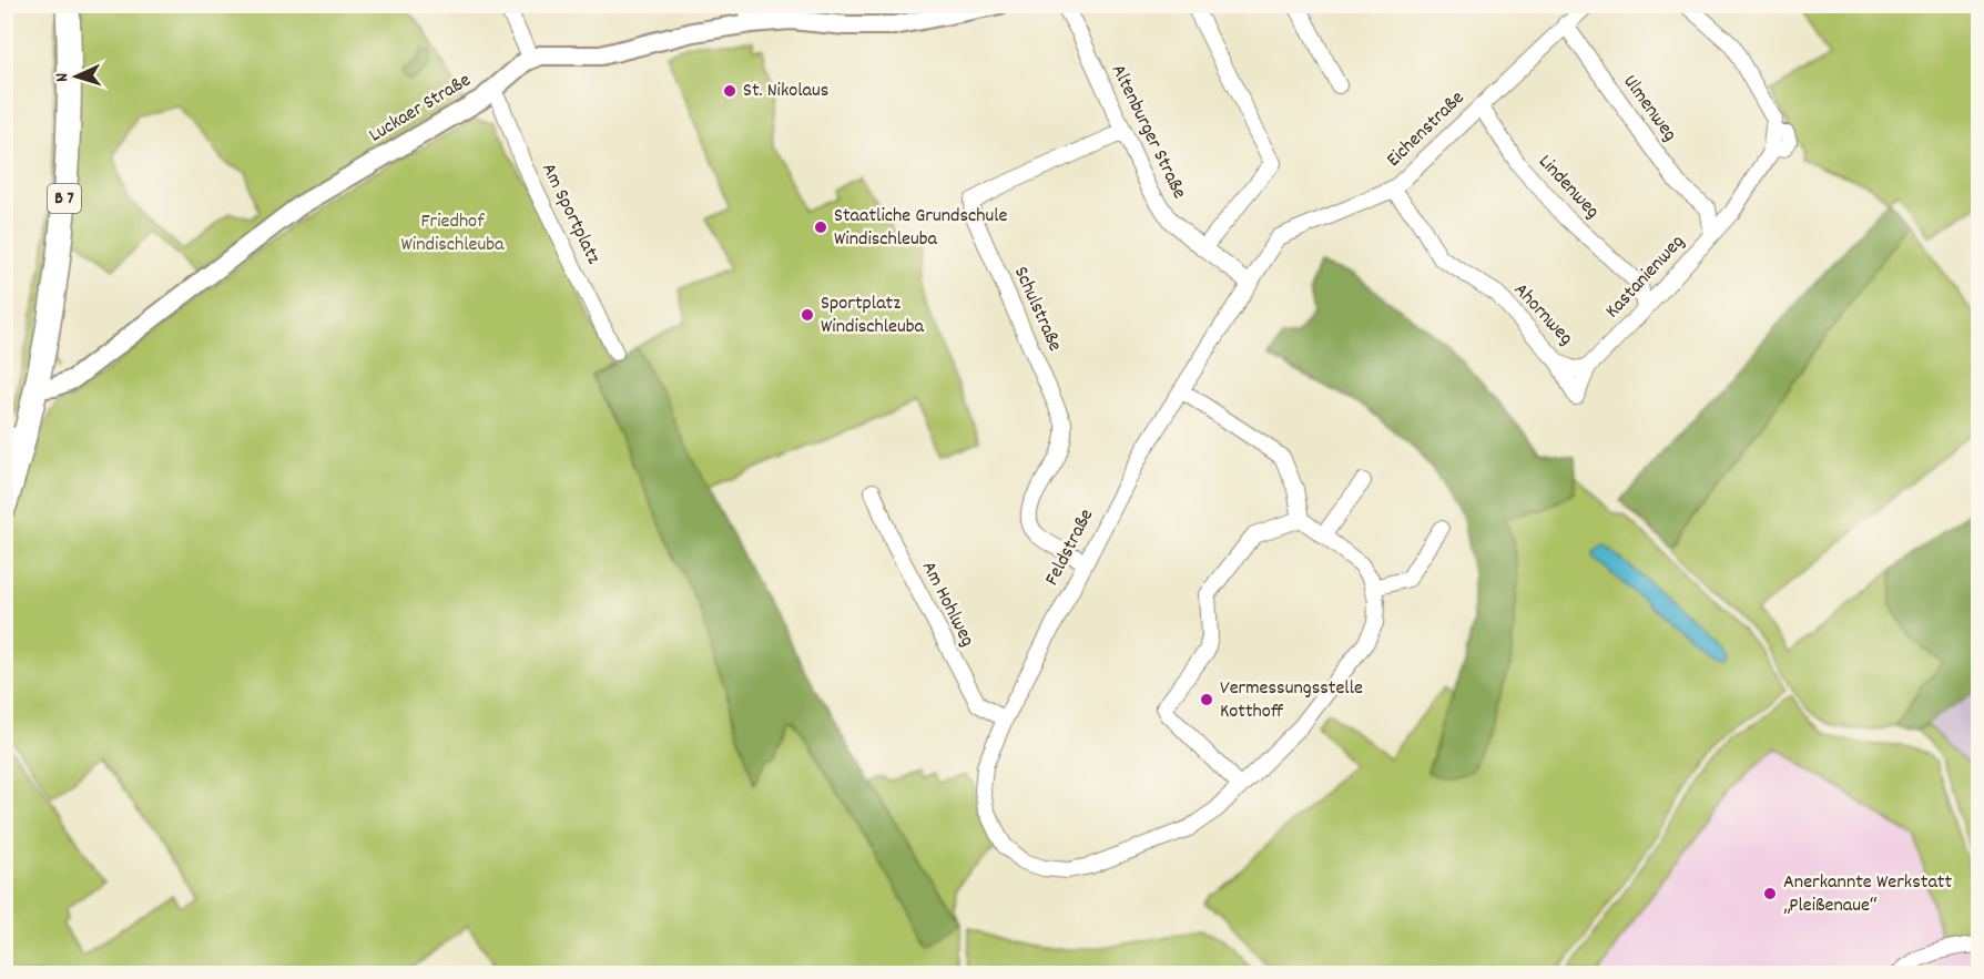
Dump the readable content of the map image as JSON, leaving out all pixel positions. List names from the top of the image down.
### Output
{
  "streets": {
    "main road": ["B 7"],
    "street": [
      "Luckaer Straße",
      "Ulmenweg",
      "Eichenstraße",
      "Altenburger Straße",
      "Lindenweg",
      "Am Sportplatz",
      "Kastanienweg",
      "Schulstraße",
      "Ahornweg",
      "Feldstraße",
      "Am Hohlweg"
    ]
  },
  "crossings": [
    ["Luckaer Straße", "B 7"],
    ["Luckaer Straße", "Am Sportplatz"],
    ["Ulmenweg", "Eichenstraße"],
    ["Eichenstraße", "Altenburger Straße"],
    ["Eichenstraße", "Lindenweg"],
    ["Eichenstraße", "Ahornweg"],
    ["Eichenstraße", "Feldstraße"],
    ["Altenburger Straße", "Schulstraße"],
    ["Altenburger Straße", "Feldstraße"],
    ["Kastanienweg", "Ahornweg"],
    ["Schulstraße", "Feldstraße"],
    ["Feldstraße", "Am Hohlweg"]
  ],
  "parks": ["Friedhof Windischleuba"],
  "places": [
    "St. Nikolaus",
    "Staatliche Grundschule Windischleuba",
    "Sportplatz Windischleuba",
    "Vermessungsstelle Kotthoff",
    "Anerkannte Werkstatt „Pleißenaue“"
  ],
  "north": "left"
}
